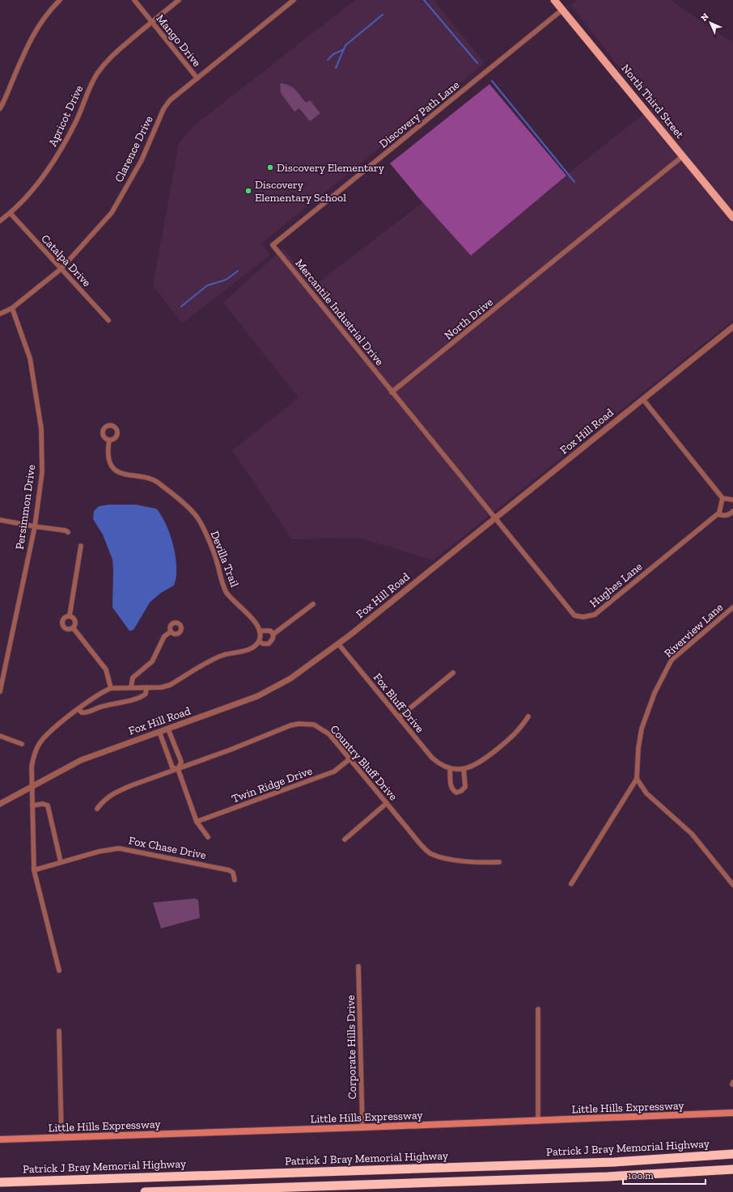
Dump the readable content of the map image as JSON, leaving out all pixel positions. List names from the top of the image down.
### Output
{
  "streets": {
    "highway": ["Patrick J Bray Memorial Highway"],
    "main road": ["North Third Street", "Little Hills Expressway"],
    "street": [
      "Mango Drive",
      "Discovery Path Lane",
      "Apricot Drive",
      "Clarence Drive",
      "Catalpa Drive",
      "Mercantile Industrial Drive",
      "North Drive",
      "Fox Hill Road",
      "Persimmon Drive",
      "Devilla Trail",
      "Hughes Lane",
      "Riverview Lane",
      "Fox Bluff Drive",
      "Country Bluff Drive",
      "Twin Ridge Drive",
      "Fox Chase Drive",
      "Corporate Hills Drive"
    ]
  },
  "crossings": [
    ["Mango Drive", "Apricot Drive"],
    ["Mango Drive", "Clarence Drive"],
    ["North Third Street", "Discovery Path Lane"],
    ["North Third Street", "North Drive"],
    ["Discovery Path Lane", "Mercantile Industrial Drive"],
    ["Apricot Drive", "Catalpa Drive"],
    ["Clarence Drive", "Catalpa Drive"],
    ["Clarence Drive", "Persimmon Drive"],
    ["Mercantile Industrial Drive", "North Drive"],
    ["Fox Hill Road", "Hughes Lane"],
    ["Fox Hill Road", "Fox Bluff Drive"],
    ["Country Bluff Drive", "Twin Ridge Drive"],
    ["Corporate Hills Drive", "Little Hills Expressway"]
  ],
  "places": ["Discovery Elementary", "Discovery Elementary School"],
  "scale_bar": "100 m",
  "north": "top left"
}
